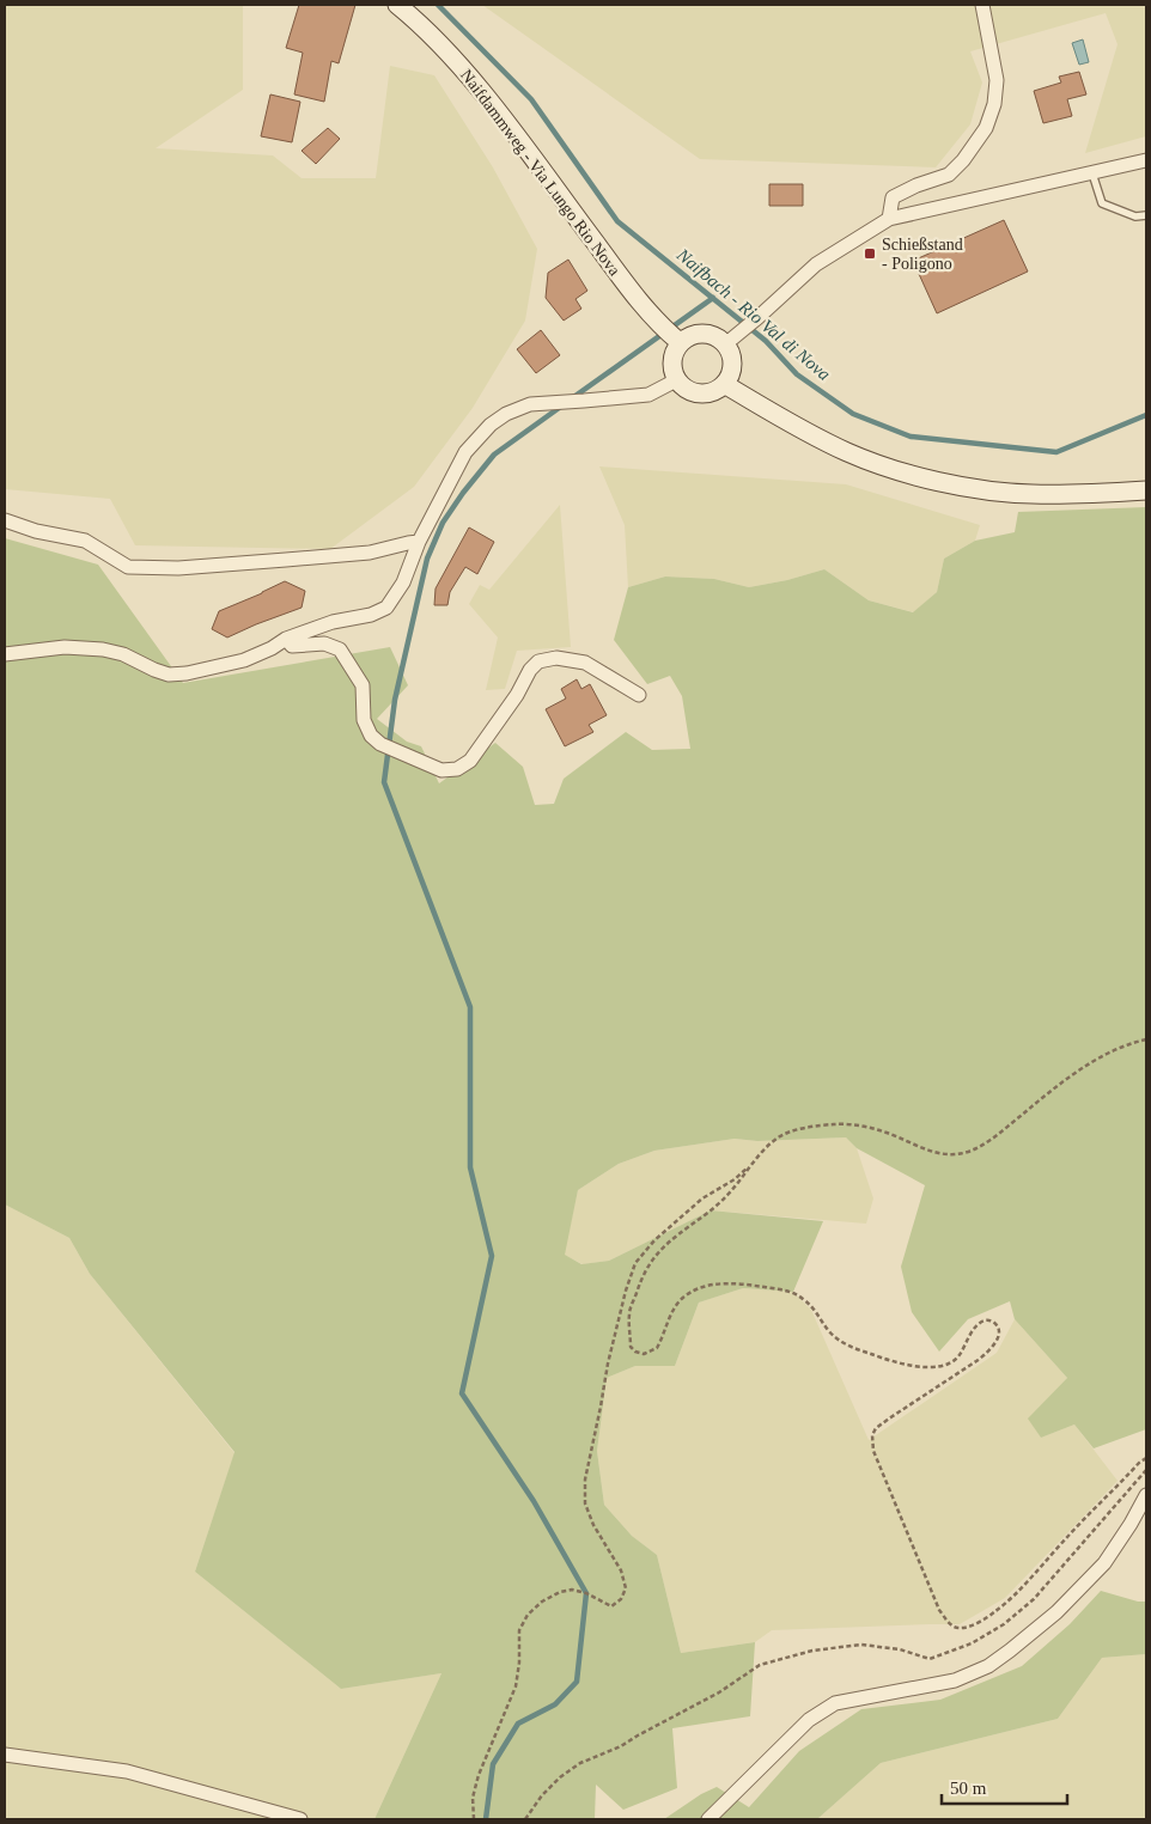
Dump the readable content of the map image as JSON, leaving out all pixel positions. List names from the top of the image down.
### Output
{
  "streets": {
    "main road": ["Naifdammweg - Via Lungo Rio Nova"]
  },
  "water": ["Naifbach - Rio Val di Nova"],
  "places": {
    "transit": ["Schießstand - Poligono"]
  },
  "scale_bar": "50 m"
}
